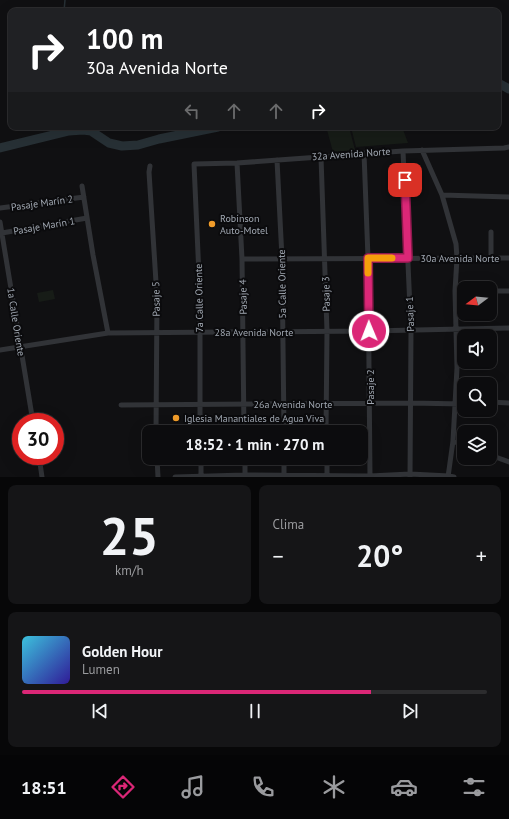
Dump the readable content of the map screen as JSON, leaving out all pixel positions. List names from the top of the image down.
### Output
{
  "streets": {
    "street": [
      "32a Avenida Norte",
      "Pasaje Marín 2",
      "Pasaje Marín 1",
      "30a Avenida Norte",
      "5a Calle Oriente",
      "Pasaje 3",
      "Pasaje 4",
      "7a Calle Oriente",
      "Pasaje 5",
      "Pasaje 1",
      "1a Calle Oriente",
      "28a Avenida Norte",
      "Pasaje 2",
      "26a Avenida Norte"
    ]
  },
  "crossings": [
    ["32a Avenida Norte", "5a Calle Oriente"],
    ["32a Avenida Norte", "Pasaje 3"],
    ["32a Avenida Norte", "Pasaje 4"],
    ["32a Avenida Norte", "7a Calle Oriente"],
    ["32a Avenida Norte", "Pasaje 1"],
    ["32a Avenida Norte", "Pasaje 2"],
    ["Pasaje Marín 1", "1a Calle Oriente"],
    ["30a Avenida Norte", "5a Calle Oriente"],
    ["30a Avenida Norte", "Pasaje 3"],
    ["30a Avenida Norte", "Pasaje 4"],
    ["30a Avenida Norte", "Pasaje 1"],
    ["30a Avenida Norte", "Pasaje 2"],
    ["5a Calle Oriente", "28a Avenida Norte"],
    ["5a Calle Oriente", "26a Avenida Norte"],
    ["Pasaje 3", "28a Avenida Norte"],
    ["Pasaje 3", "26a Avenida Norte"],
    ["Pasaje 4", "28a Avenida Norte"],
    ["Pasaje 4", "26a Avenida Norte"],
    ["7a Calle Oriente", "28a Avenida Norte"],
    ["7a Calle Oriente", "26a Avenida Norte"],
    ["Pasaje 5", "28a Avenida Norte"],
    ["Pasaje 5", "26a Avenida Norte"],
    ["Pasaje 1", "28a Avenida Norte"],
    ["Pasaje 1", "26a Avenida Norte"],
    ["1a Calle Oriente", "28a Avenida Norte"],
    ["28a Avenida Norte", "Pasaje 2"],
    ["Pasaje 2", "26a Avenida Norte"]
  ],
  "places": ["Robinson Auto-Motel", "Iglesia Manantiales de Agua Viva"],
  "north": "left",
  "page": {
    "turn": ["100 m", "30a Avenida Norte"],
    "limit": "30",
    "trip": "18:52 · 1 min · 270 m",
    "tile": [
      ["25", "km/h"],
      "Clima"
    ],
    "heat": ["−", "20°", "+"],
    "song": ["Golden Hour", "Lumen"],
    "tabs": "18:51"
  }
}
